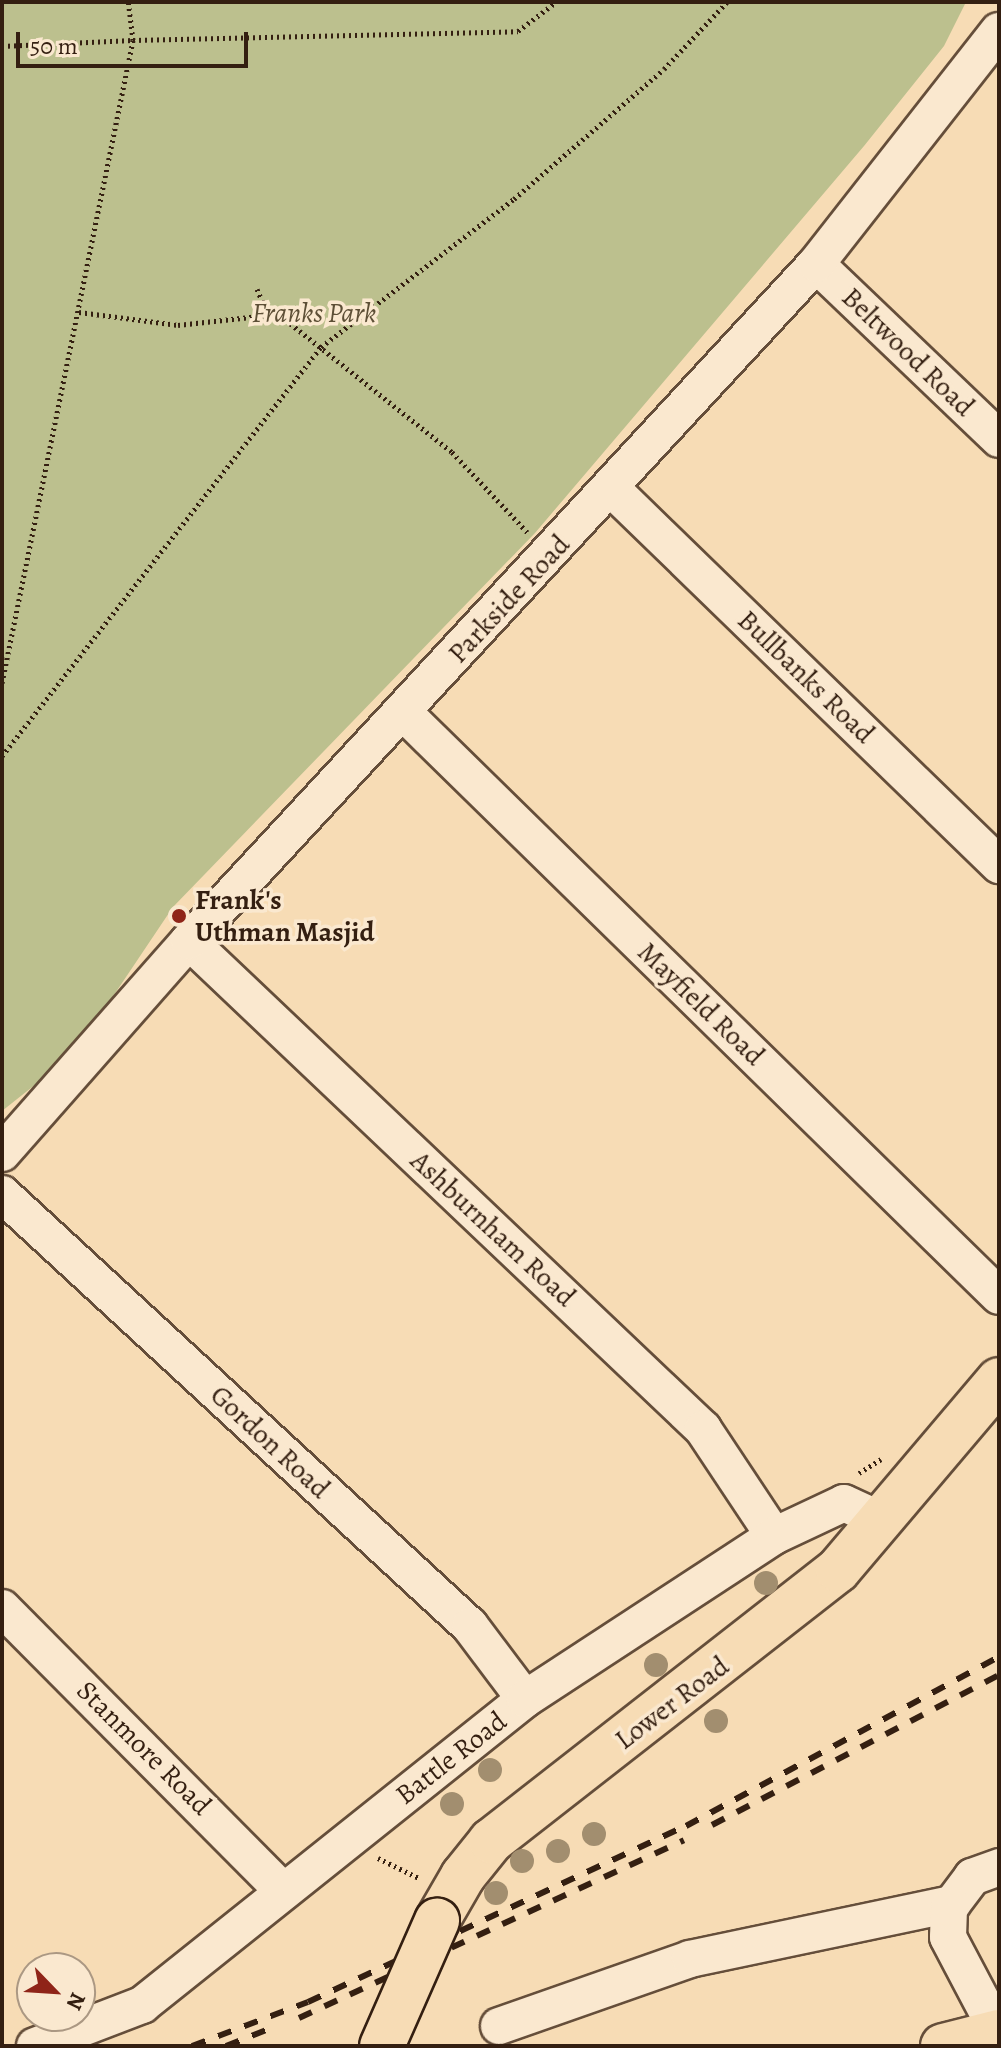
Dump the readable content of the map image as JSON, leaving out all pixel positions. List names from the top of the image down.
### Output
{
  "streets": {
    "main road": ["Lower Road"],
    "street": [
      "Beltwood Road",
      "Parkside Road",
      "Bullbanks Road",
      "Mayfield Road",
      "Ashburnham Road",
      "Gordon Road",
      "Stanmore Road",
      "Battle Road"
    ]
  },
  "crossings": [
    ["Beltwood Road", "Parkside Road"],
    ["Parkside Road", "Bullbanks Road"],
    ["Parkside Road", "Mayfield Road"],
    ["Parkside Road", "Ashburnham Road"],
    ["Ashburnham Road", "Battle Road"],
    ["Gordon Road", "Battle Road"],
    ["Lower Road", "Battle Road"],
    ["Stanmore Road", "Battle Road"]
  ],
  "parks": ["Franks Park"],
  "places": ["Frank's Uthman Masjid"],
  "scale_bar": "50 m",
  "north": "bottom right"
}
